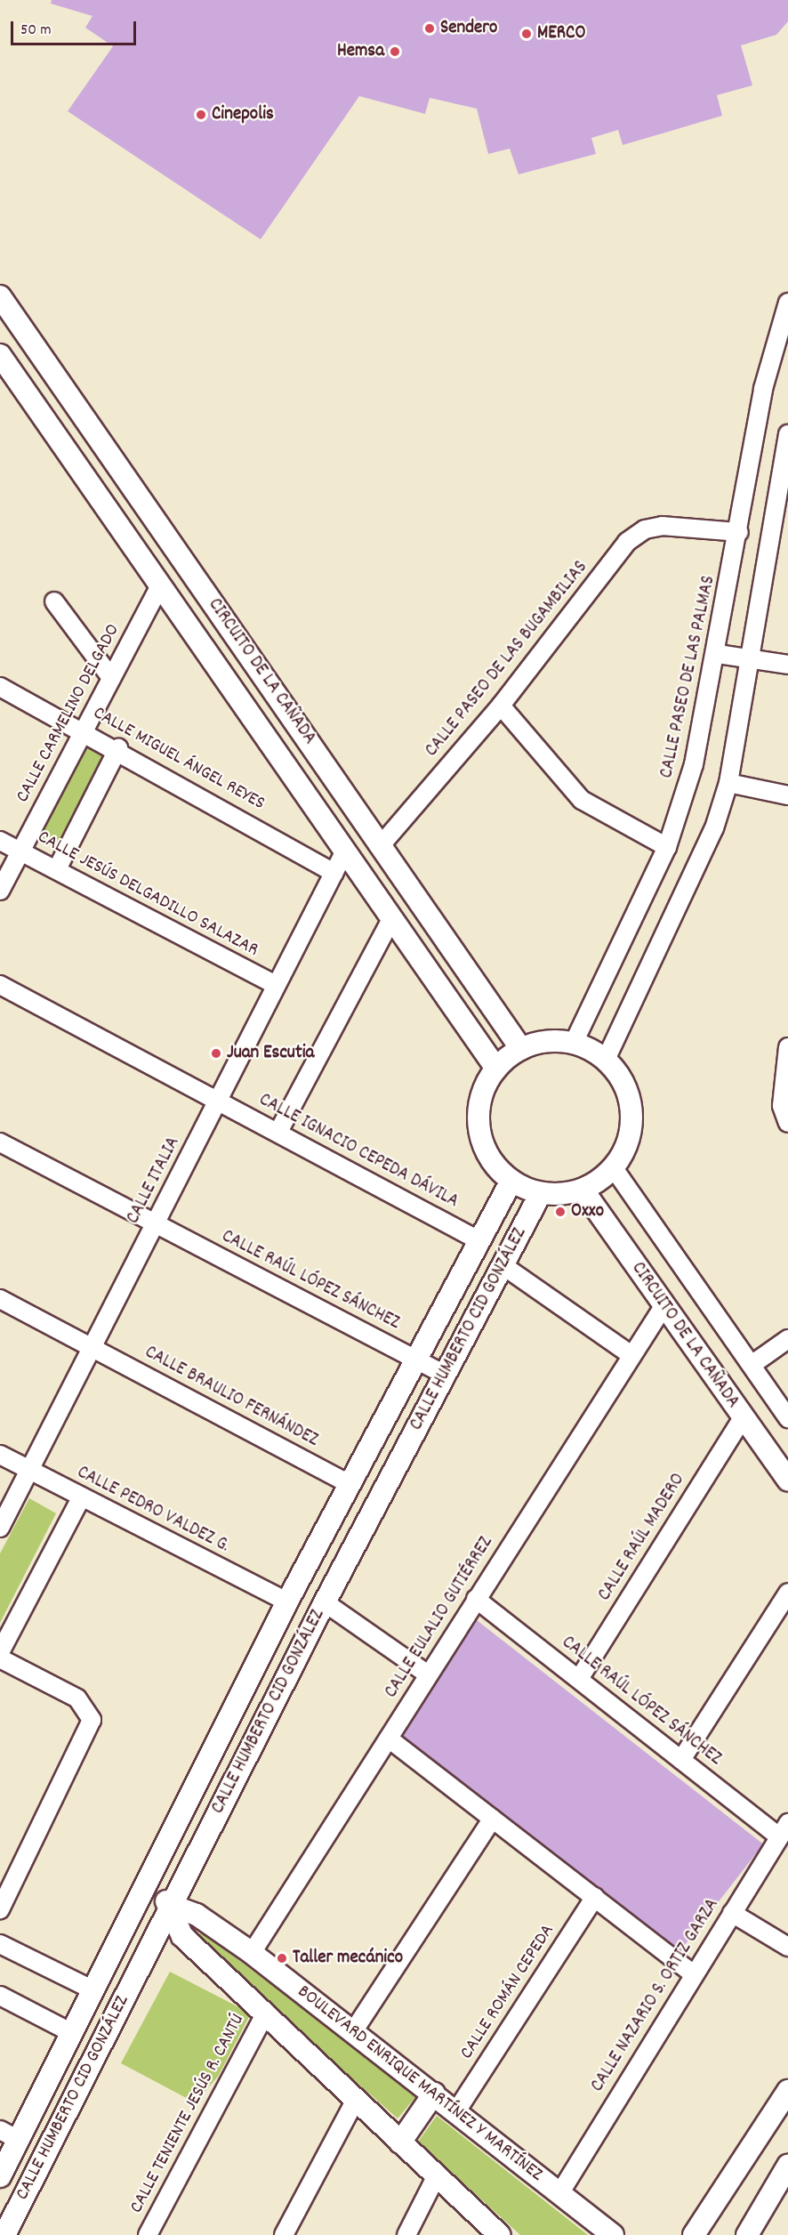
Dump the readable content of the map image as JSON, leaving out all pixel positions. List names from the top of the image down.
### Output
{
  "streets": {
    "street": [
      "CALLE PASEO DE LAS BUGAMBILIAS",
      "CIRCUITO DE LA CAÑADA",
      "CALLE PASEO DE LAS PALMAS",
      "CALLE CARMELINO DELGADO",
      "CALLE MIGUEL ÁNGEL REYES",
      "CALLE JESÚS DELGADILLO SALAZAR",
      "CALLE IGNACIO CEPEDA DÁVILA",
      "CALLE ITALIA",
      "CALLE RAÚL LÓPEZ SÁNCHEZ",
      "CALLE HUMBERTO CID GONZÁLEZ",
      "CALLE BRAULIO FERNÁNDEZ",
      "CALLE PEDRO VALDEZ G.",
      "CALLE RAÚL MADERO",
      "CALLE EULALIO GUTIÉRREZ",
      "CALLE ROMÁN CEPEDA",
      "CALLE NAZARIO S. ORTIZ GARZA",
      "BOULEVARD ENRIQUE MARTÍNEZ Y MARTÍNEZ",
      "CALLE TENIENTE JESÚS R. CANTÚ"
    ]
  },
  "crossings": [
    ["CALLE PASEO DE LAS BUGAMBILIAS", "CIRCUITO DE LA CAÑADA"],
    ["CALLE PASEO DE LAS BUGAMBILIAS", "CALLE PASEO DE LAS PALMAS"],
    ["CIRCUITO DE LA CAÑADA", "CALLE PASEO DE LAS PALMAS"],
    ["CIRCUITO DE LA CAÑADA", "CALLE CARMELINO DELGADO"],
    ["CIRCUITO DE LA CAÑADA", "CALLE ITALIA"],
    ["CIRCUITO DE LA CAÑADA", "CALLE HUMBERTO CID GONZÁLEZ"],
    ["CIRCUITO DE LA CAÑADA", "CALLE RAÚL MADERO"],
    ["CIRCUITO DE LA CAÑADA", "CALLE EULALIO GUTIÉRREZ"],
    ["CALLE PASEO DE LAS PALMAS", "CALLE HUMBERTO CID GONZÁLEZ"],
    ["CALLE CARMELINO DELGADO", "CALLE MIGUEL ÁNGEL REYES"],
    ["CALLE CARMELINO DELGADO", "CALLE JESÚS DELGADILLO SALAZAR"],
    ["CALLE MIGUEL ÁNGEL REYES", "CALLE ITALIA"],
    ["CALLE JESÚS DELGADILLO SALAZAR", "CALLE ITALIA"],
    ["CALLE IGNACIO CEPEDA DÁVILA", "CALLE ITALIA"],
    ["CALLE IGNACIO CEPEDA DÁVILA", "CALLE HUMBERTO CID GONZÁLEZ"],
    ["CALLE ITALIA", "CALLE RAÚL LÓPEZ SÁNCHEZ"],
    ["CALLE ITALIA", "CALLE BRAULIO FERNÁNDEZ"],
    ["CALLE ITALIA", "CALLE PEDRO VALDEZ G."],
    ["CALLE RAÚL LÓPEZ SÁNCHEZ", "CALLE HUMBERTO CID GONZÁLEZ"],
    ["CALLE RAÚL LÓPEZ SÁNCHEZ", "CALLE RAÚL MADERO"],
    ["CALLE RAÚL LÓPEZ SÁNCHEZ", "CALLE EULALIO GUTIÉRREZ"],
    ["CALLE RAÚL LÓPEZ SÁNCHEZ", "CALLE NAZARIO S. ORTIZ GARZA"],
    ["CALLE HUMBERTO CID GONZÁLEZ", "CALLE BRAULIO FERNÁNDEZ"],
    ["CALLE HUMBERTO CID GONZÁLEZ", "CALLE PEDRO VALDEZ G."],
    ["CALLE HUMBERTO CID GONZÁLEZ", "BOULEVARD ENRIQUE MARTÍNEZ Y MARTÍNEZ"],
    ["CALLE EULALIO GUTIÉRREZ", "BOULEVARD ENRIQUE MARTÍNEZ Y MARTÍNEZ"],
    ["CALLE ROMÁN CEPEDA", "BOULEVARD ENRIQUE MARTÍNEZ Y MARTÍNEZ"],
    ["CALLE NAZARIO S. ORTIZ GARZA", "BOULEVARD ENRIQUE MARTÍNEZ Y MARTÍNEZ"],
    ["BOULEVARD ENRIQUE MARTÍNEZ Y MARTÍNEZ", "CALLE TENIENTE JESÚS R. CANTÚ"]
  ],
  "places": [
    "Sendero",
    "MERCO",
    "Hemsa",
    "Cinepolis",
    "Juan Escutia",
    "Oxxo",
    "Taller mecánico"
  ],
  "scale_bar": "50 m"
}
